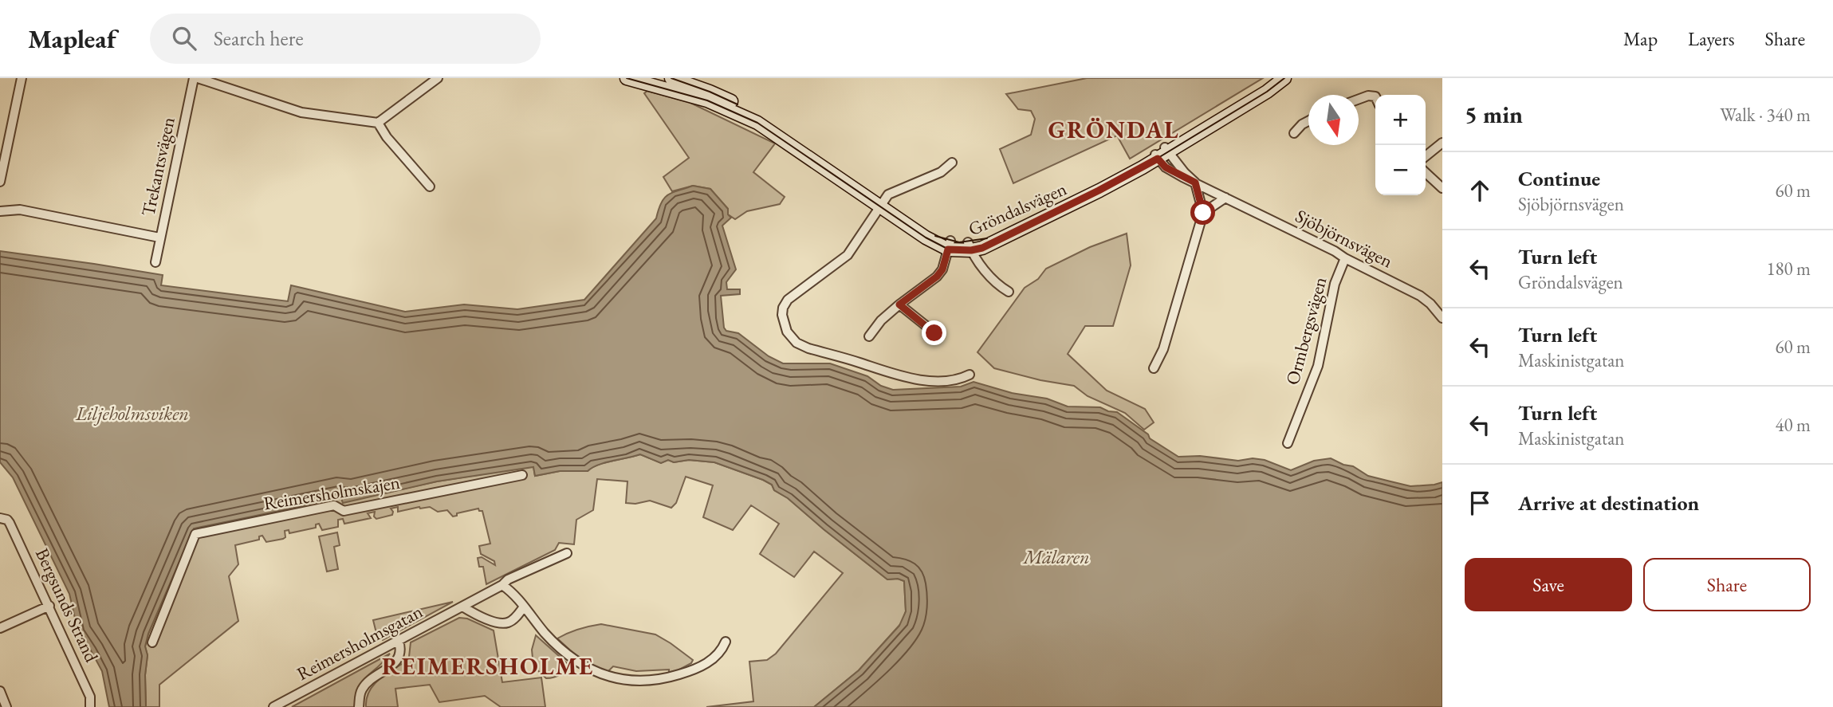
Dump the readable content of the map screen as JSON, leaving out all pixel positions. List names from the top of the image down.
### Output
{
  "streets": {
    "street": [
      "Trekantsvägen",
      "Gröndalsvägen",
      "Sjöbjörnsvägen",
      "Ormbergsvägen",
      "Reimersholmskajen",
      "Bergsunds Strand",
      "Reimersholmsgatan"
    ]
  },
  "crossings": [
    ["Gröndalsvägen", "Sjöbjörnsvägen"],
    ["Sjöbjörnsvägen", "Ormbergsvägen"]
  ],
  "districts": ["GRÖNDAL", "REIMERSHOLME"],
  "water": ["Liljeholmsviken", "Mälaren"],
  "north": "bottom",
  "page": {
    "header": "Mapleaf",
    "search": "Search here",
    "nav": ["Map", "Layers", "Share"],
    "heading": ["5 min", "Walk · 340 m"],
    "map_buttons": ["+", "−"],
    "list": [
      ["Continue", "Sjöbjörnsvägen", "60 m"],
      ["Turn left", "Gröndalsvägen", "180 m"],
      ["Turn left", "Maskinistgatan", "60 m"],
      ["Turn left", "Maskinistgatan", "40 m"],
      "Arrive at destination"
    ],
    "buttons": ["Save", "Share"]
  }
}
